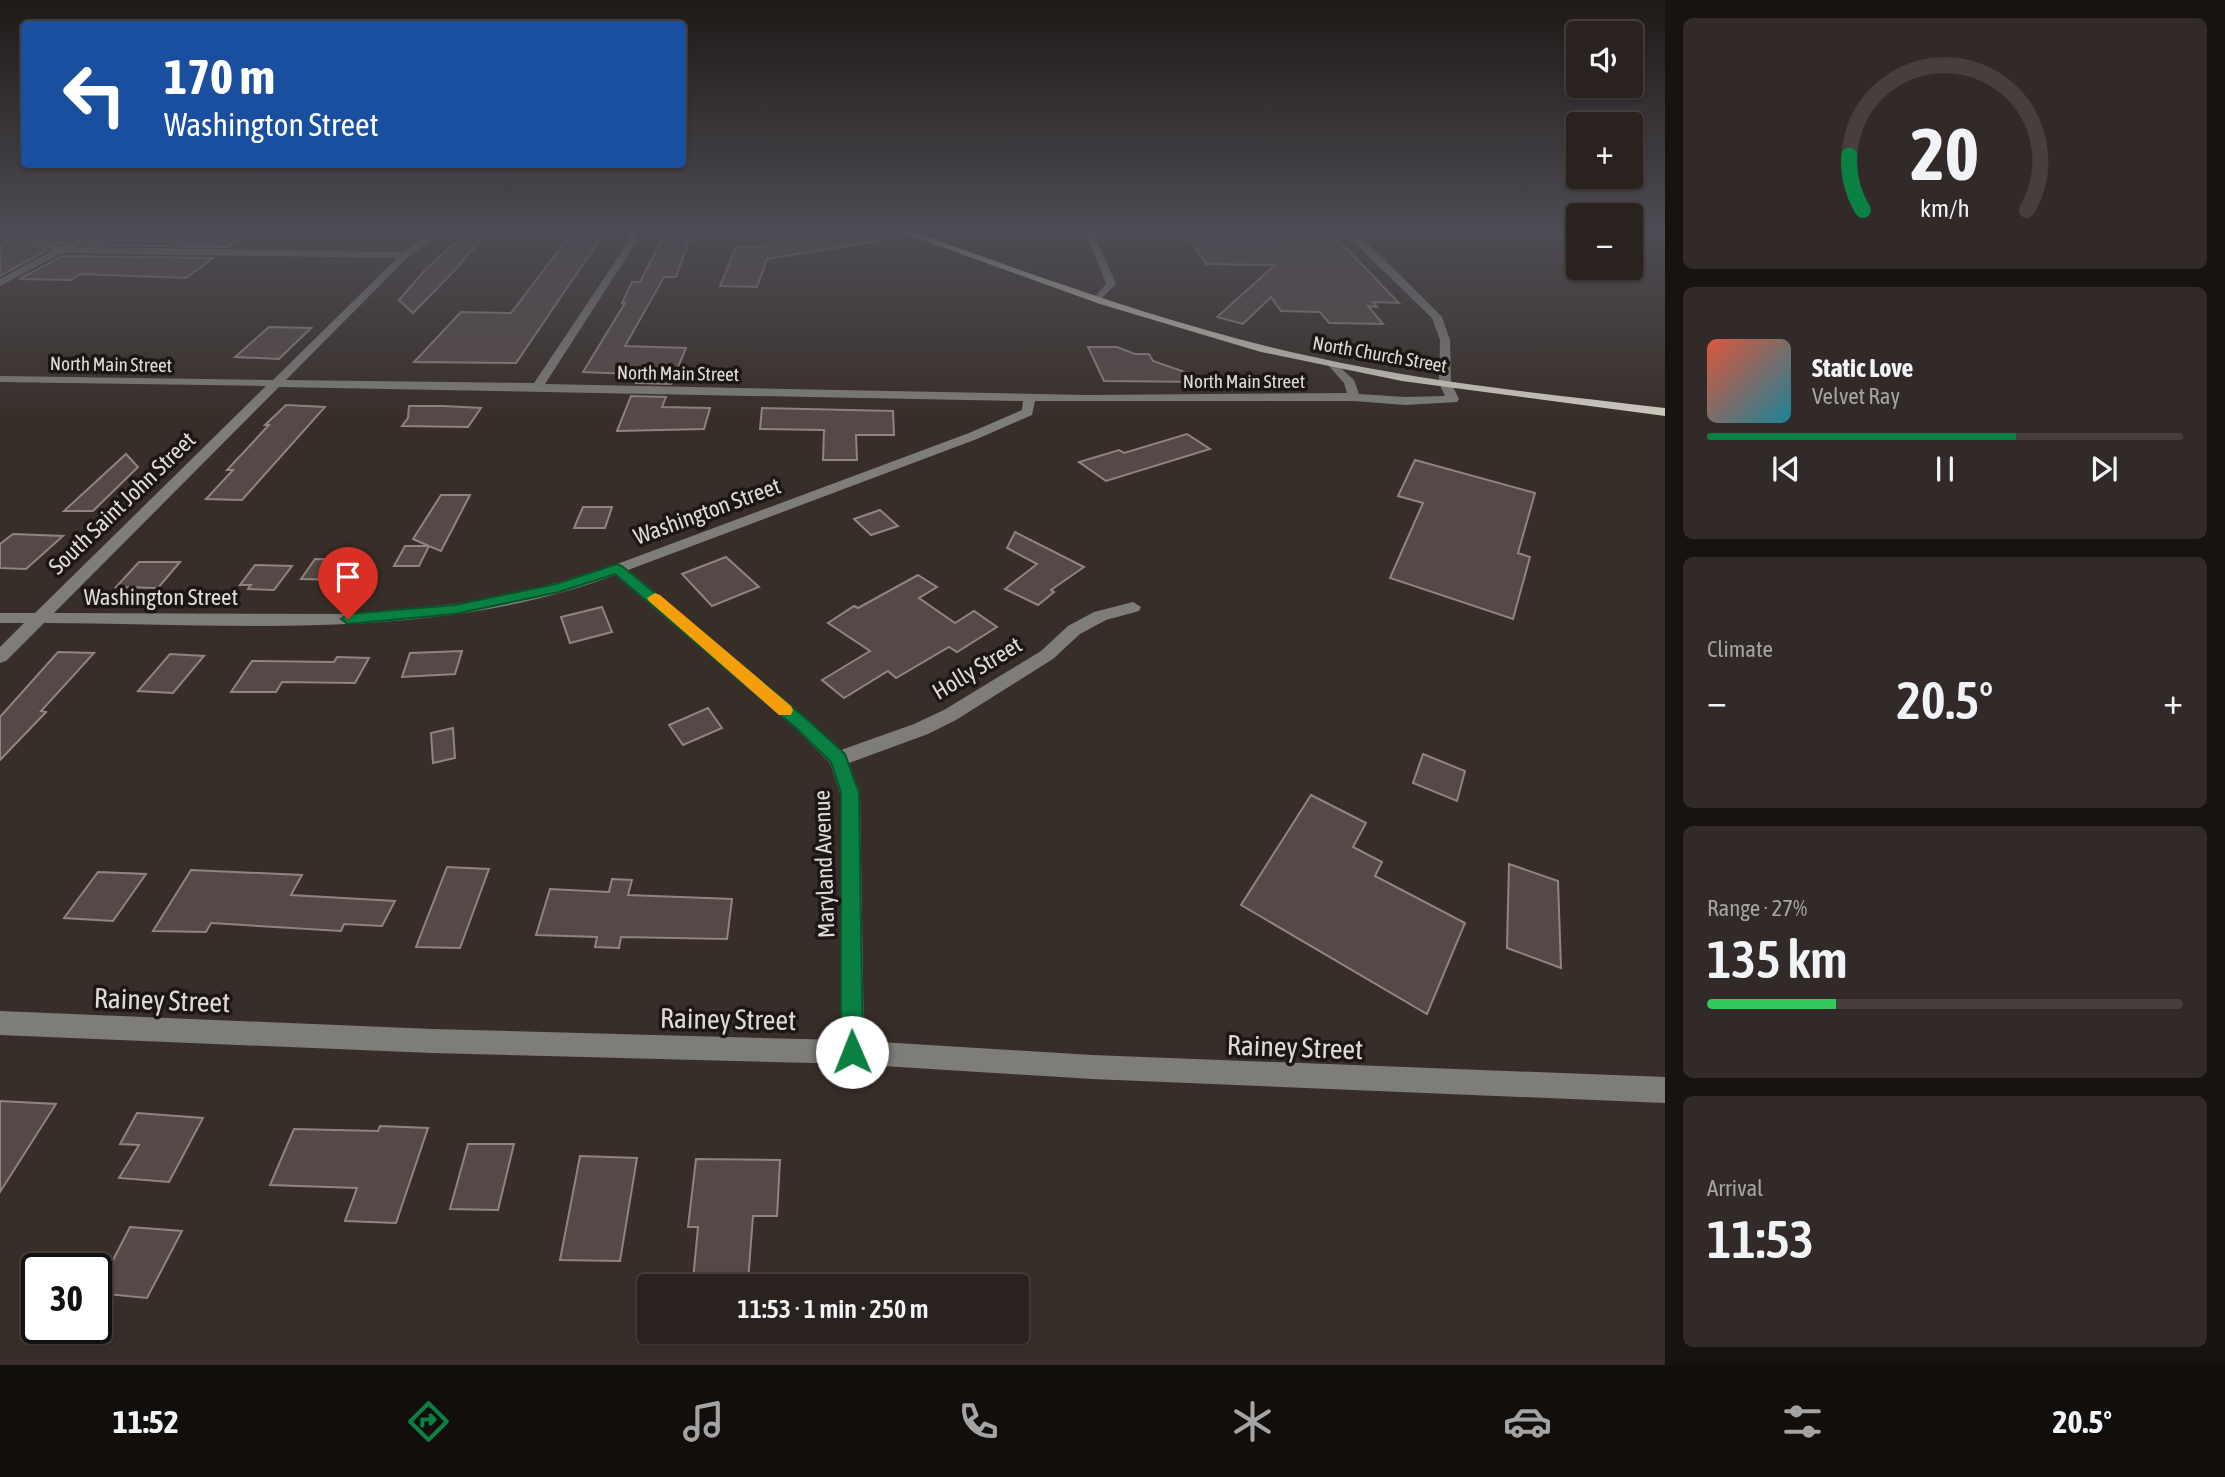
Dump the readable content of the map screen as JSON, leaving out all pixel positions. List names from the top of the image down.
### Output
{
  "streets": {
    "main road": ["North Church Street"],
    "street": [
      "North Main Street",
      "South Saint John Street",
      "Washington Street",
      "Holly Street",
      "Maryland Avenue",
      "Rainey Street"
    ]
  },
  "crossings": [
    ["North Church Street", "North Main Street"],
    ["North Main Street", "South Saint John Street"],
    ["North Main Street", "Washington Street"],
    ["South Saint John Street", "Washington Street"],
    ["Washington Street", "Maryland Avenue"],
    ["Holly Street", "Maryland Avenue"],
    ["Maryland Avenue", "Rainey Street"]
  ],
  "page": {
    "map_buttons": ["+", "−"],
    "turn": ["170 m", "Washington Street"],
    "song": ["Static Love", "Velvet Ray"],
    "tile": [
      "Climate",
      ["Range · 27%", "135 km"],
      ["Arrival", "11:53"]
    ],
    "heat": ["−", "20.5°", "+"],
    "limit": "30",
    "trip": "11:53 · 1 min · 250 m",
    "tabs": ["11:52", "20.5°"],
    "gauge": ["20", "km/h"]
  }
}
